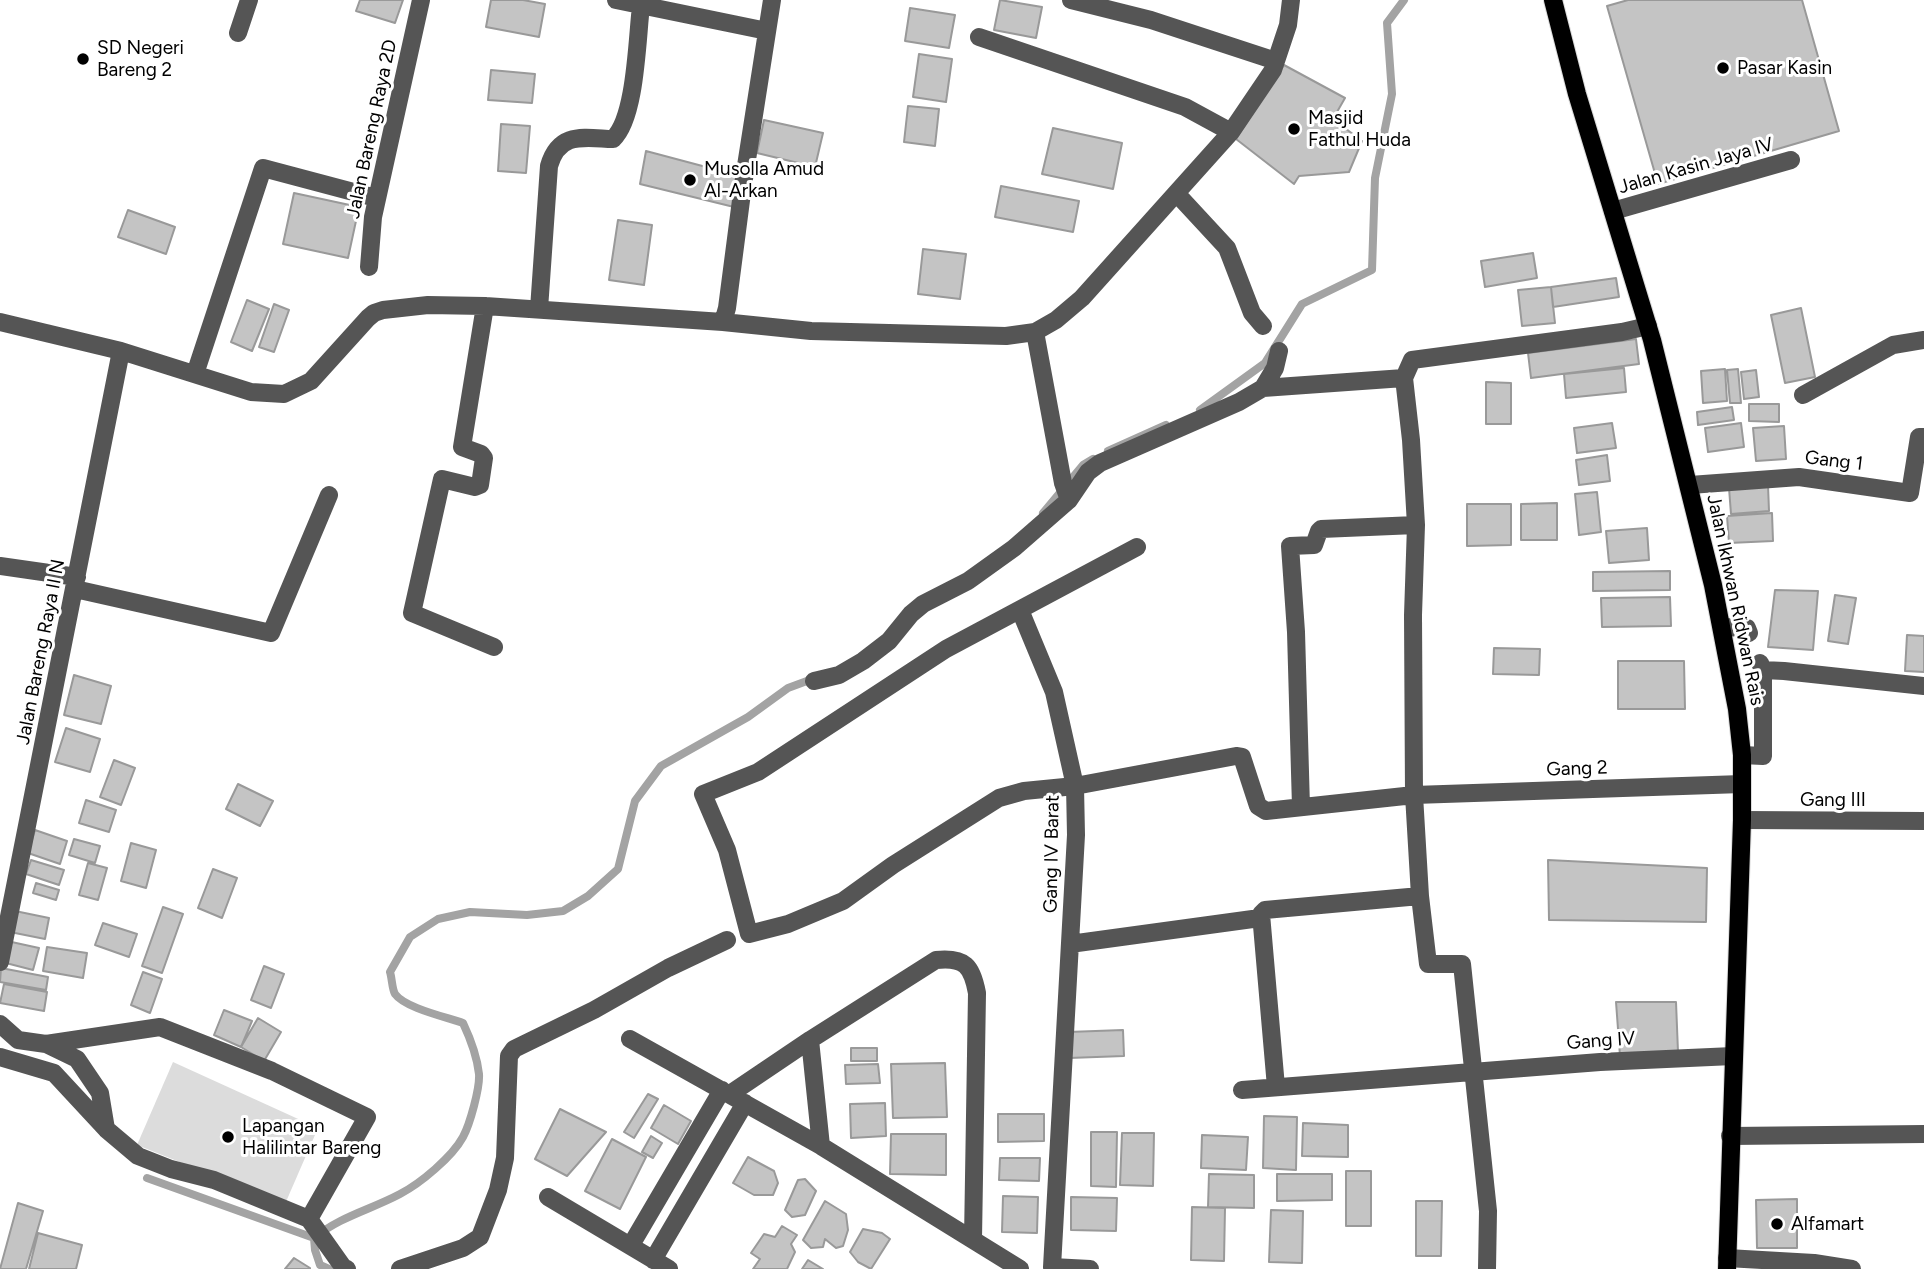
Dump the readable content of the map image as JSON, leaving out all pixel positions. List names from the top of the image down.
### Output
{
  "streets": {
    "main road": ["Jalan Ikhwan Ridwan Rais"],
    "street": [
      "Jalan Bareng Raya 2D",
      "Jalan Kasin Jaya IV",
      "Gang 1",
      "Jalan Bareng Raya II N",
      "Gang 2",
      "Gang III",
      "Gang IV Barat",
      "Gang IV"
    ]
  },
  "crossings": [
    ["Jalan Kasin Jaya IV", "Jalan Ikhwan Ridwan Rais"],
    ["Gang 1", "Jalan Ikhwan Ridwan Rais"],
    ["Jalan Ikhwan Ridwan Rais", "Gang 2"],
    ["Jalan Ikhwan Ridwan Rais", "Gang III"],
    ["Jalan Ikhwan Ridwan Rais", "Gang IV"],
    ["Gang 2", "Gang IV Barat"]
  ],
  "places": [
    "SD Negeri Bareng 2",
    "Pasar Kasin",
    "Masjid Fathul Huda",
    "Musolla Amud Al-Arkan",
    "Lapangan Halilintar Bareng",
    "Alfamart"
  ]
}
